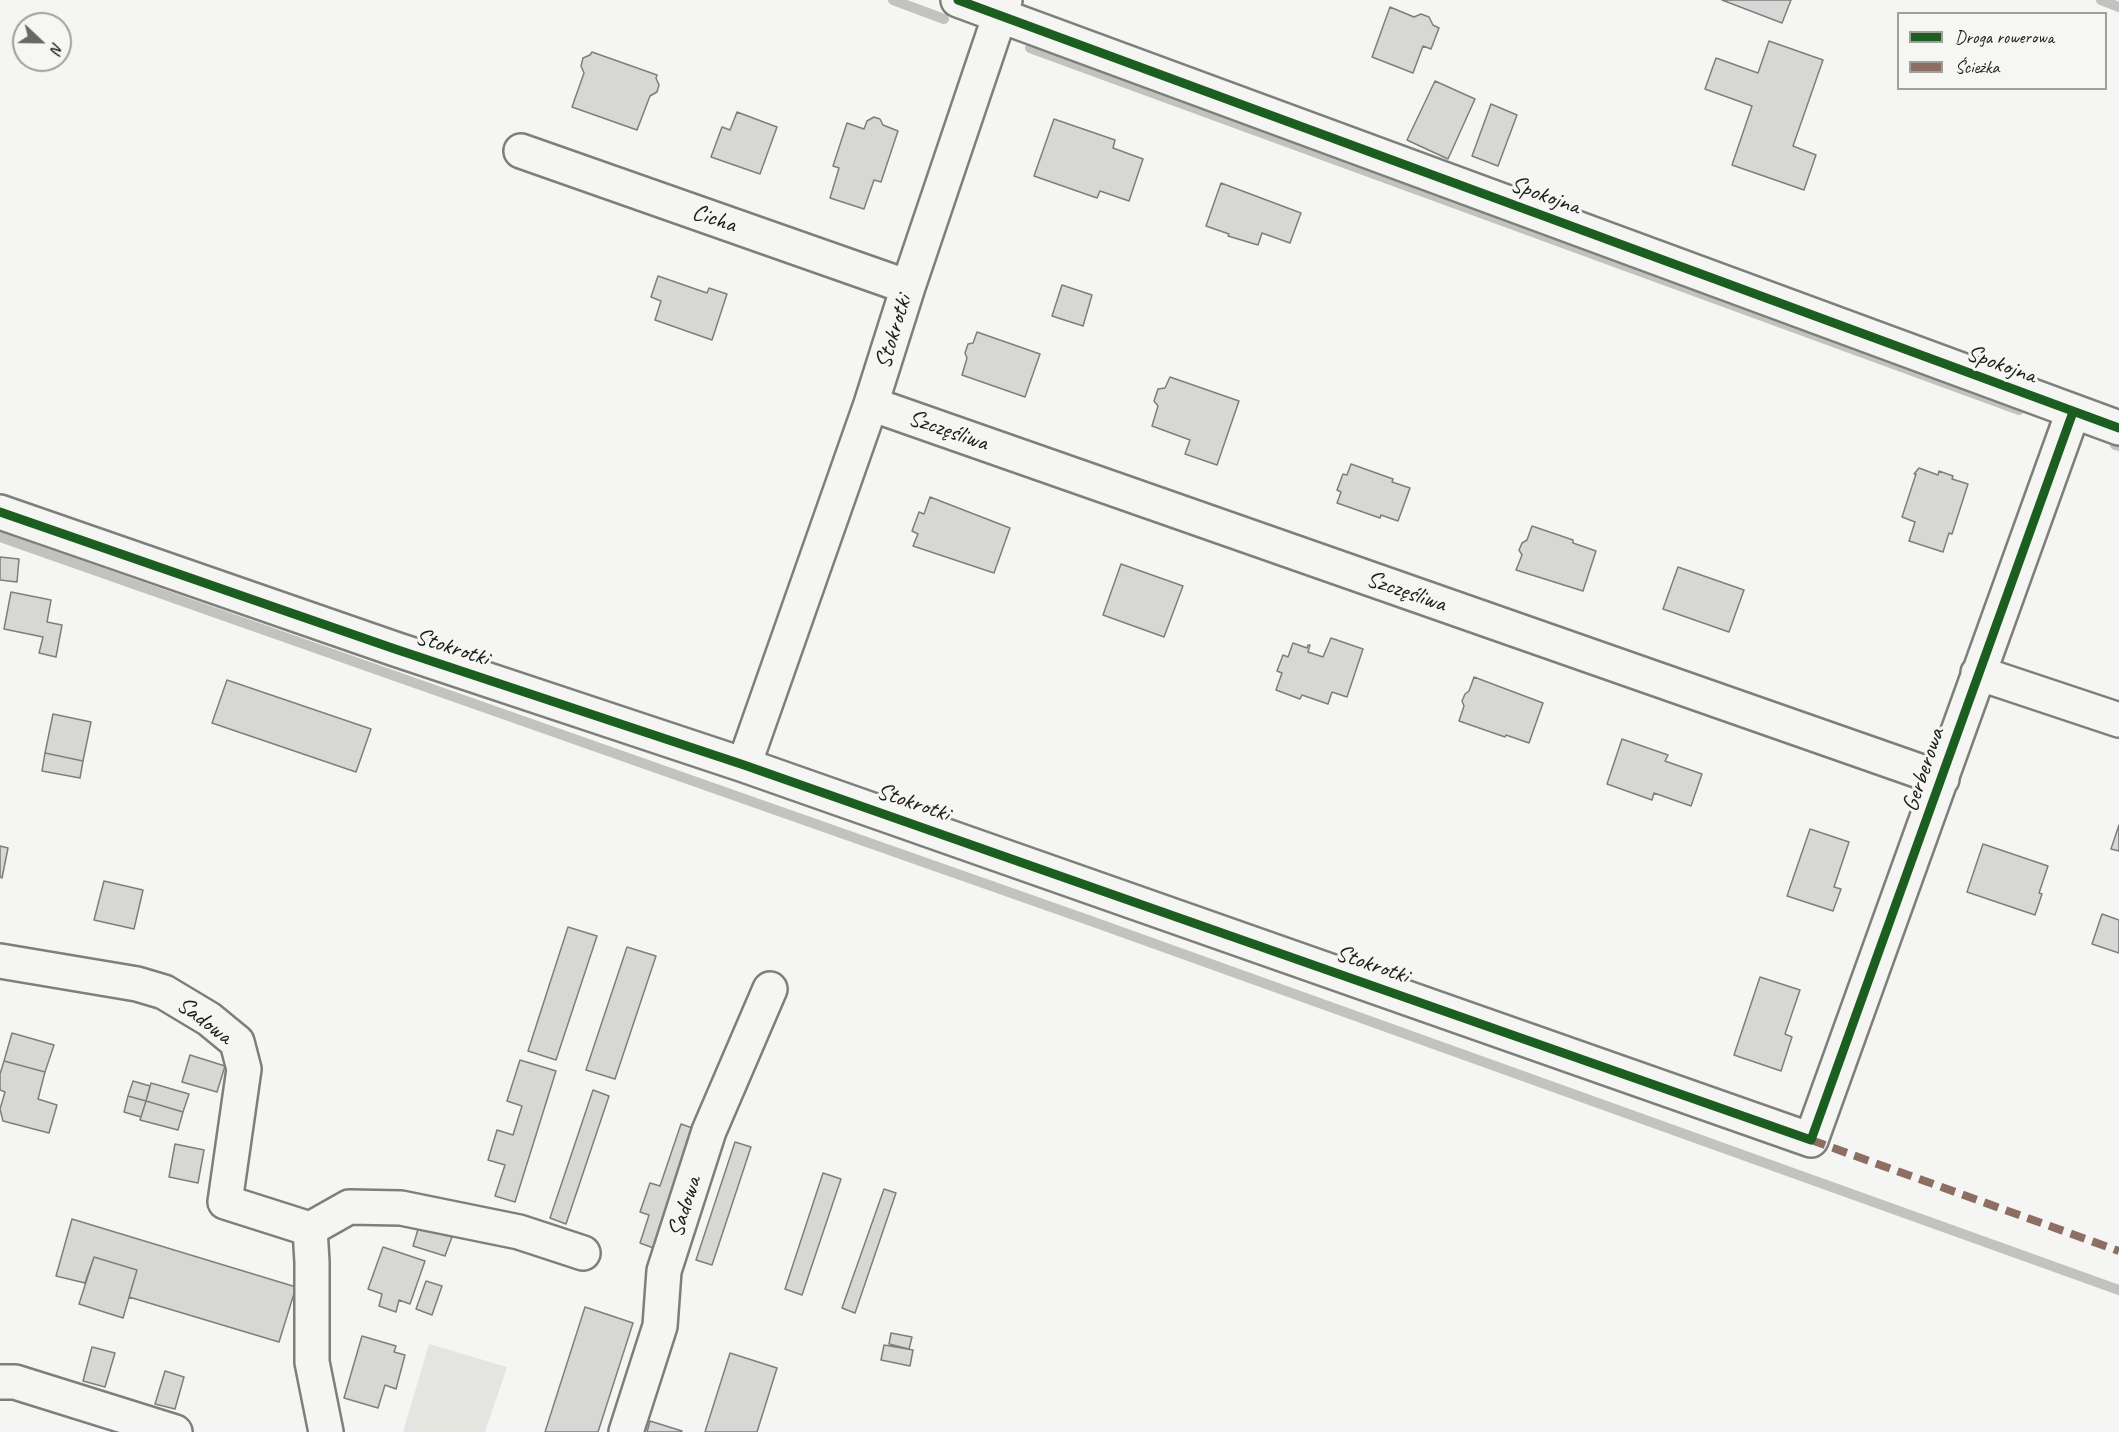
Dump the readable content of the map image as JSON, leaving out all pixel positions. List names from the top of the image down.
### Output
{
  "streets": {
    "street": [
      "Spokojna",
      "Cicha",
      "Stokrotki",
      "Szczęśliwa",
      "Gerberowa",
      "Sadowa"
    ]
  },
  "crossings": [
    ["Spokojna", "Stokrotki"],
    ["Spokojna", "Gerberowa"],
    ["Cicha", "Stokrotki"],
    ["Stokrotki", "Szczęśliwa"],
    ["Stokrotki", "Gerberowa"],
    ["Szczęśliwa", "Gerberowa"]
  ],
  "legend": ["Droga rowerowa", "Ścieżka"],
  "north": "right"
}
